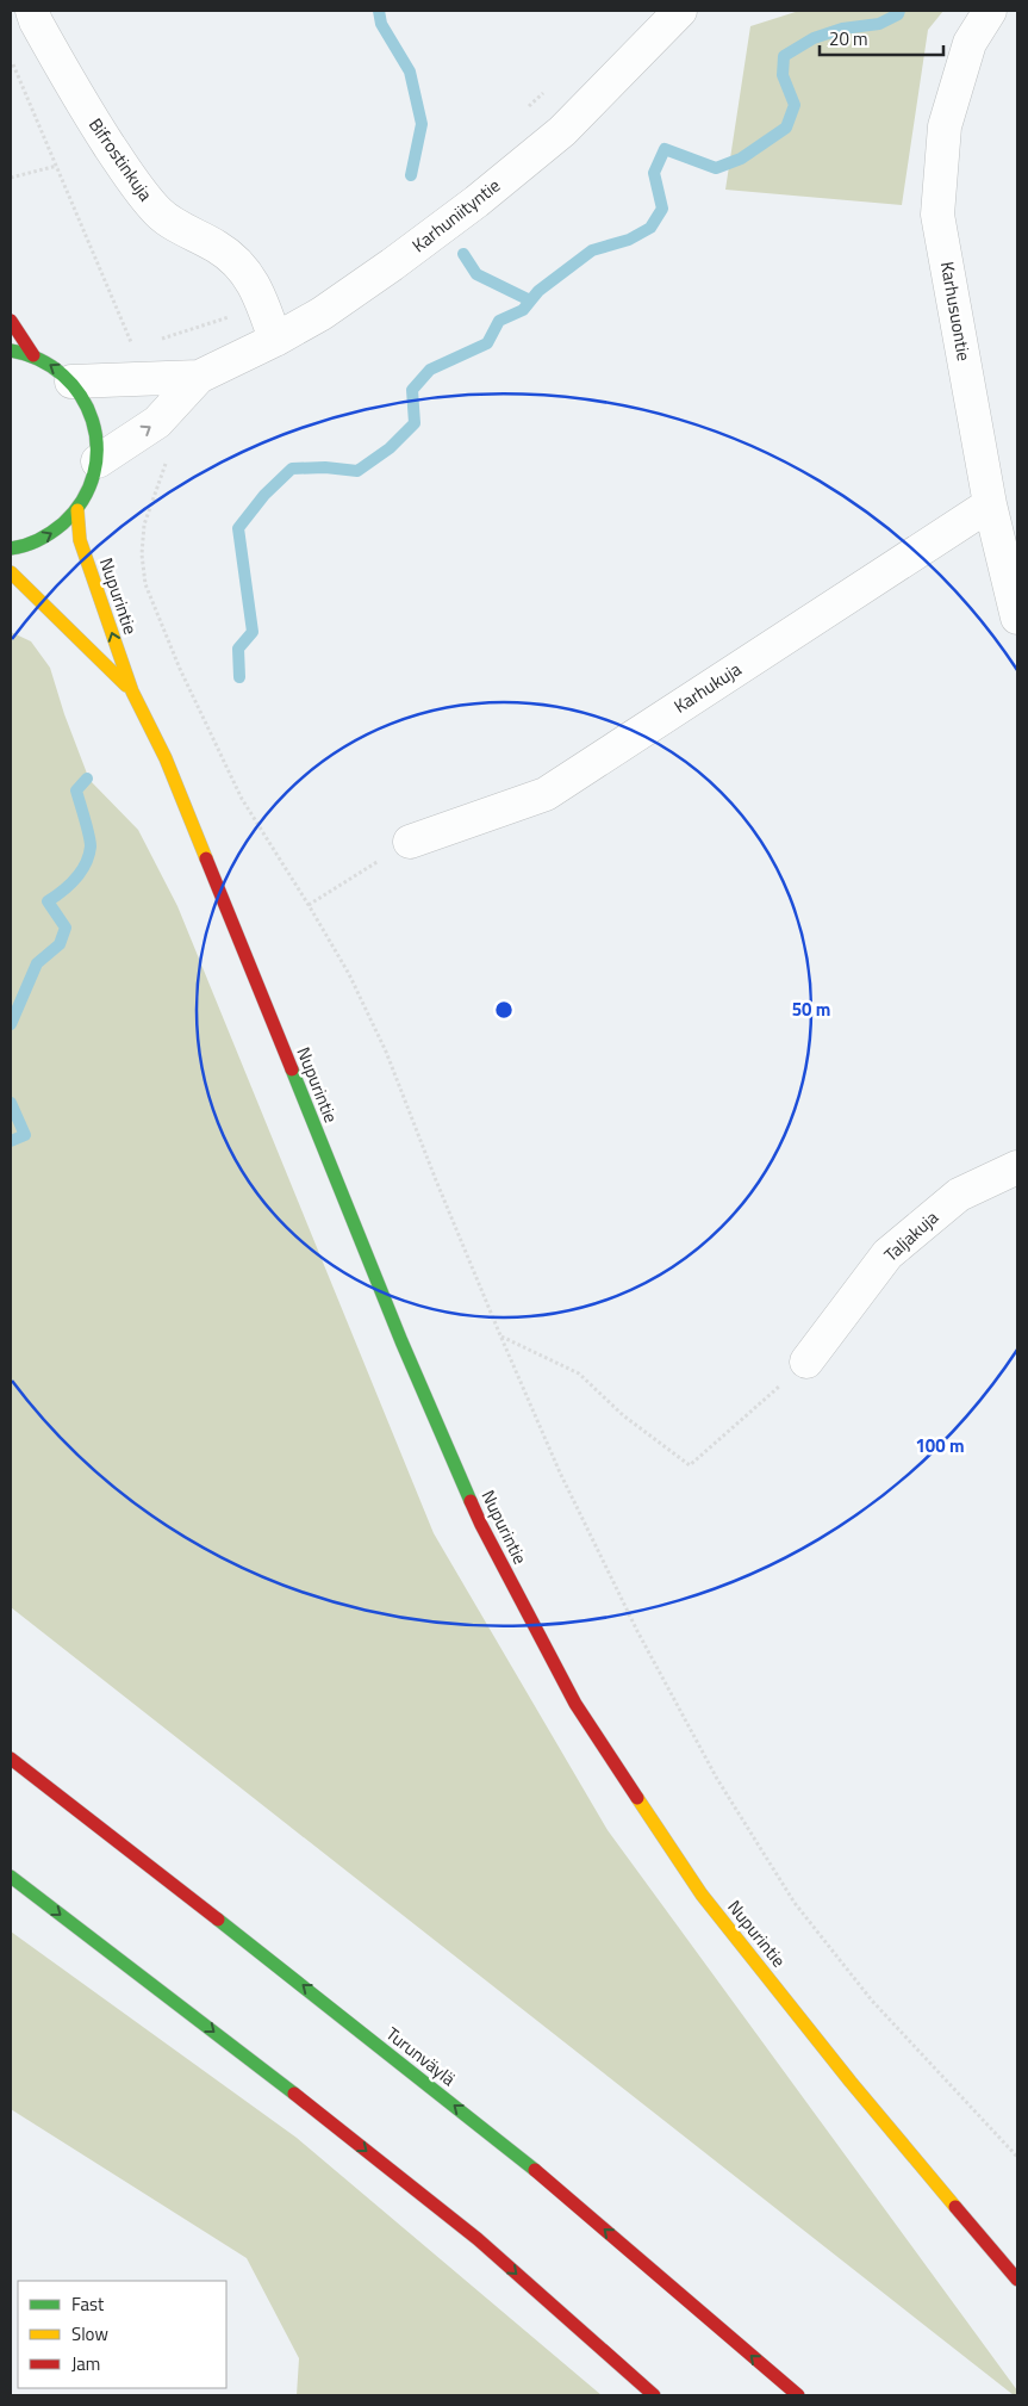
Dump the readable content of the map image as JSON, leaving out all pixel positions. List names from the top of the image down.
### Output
{
  "streets": {
    "main road": ["Nupurintie", "Turunväylä"],
    "street": [
      "Bifrostinkuja",
      "Karhuniityntie",
      "Karhusuontie",
      "Karhukuja",
      "Taljakuja"
    ]
  },
  "crossings": [
    ["Bifrostinkuja", "Karhuniityntie"],
    ["Karhusuontie", "Karhukuja"]
  ],
  "legend": ["Fast", "Slow", "Jam"],
  "scale_bar": "20 m",
  "rings": ["50 m", "100 m"]
}
